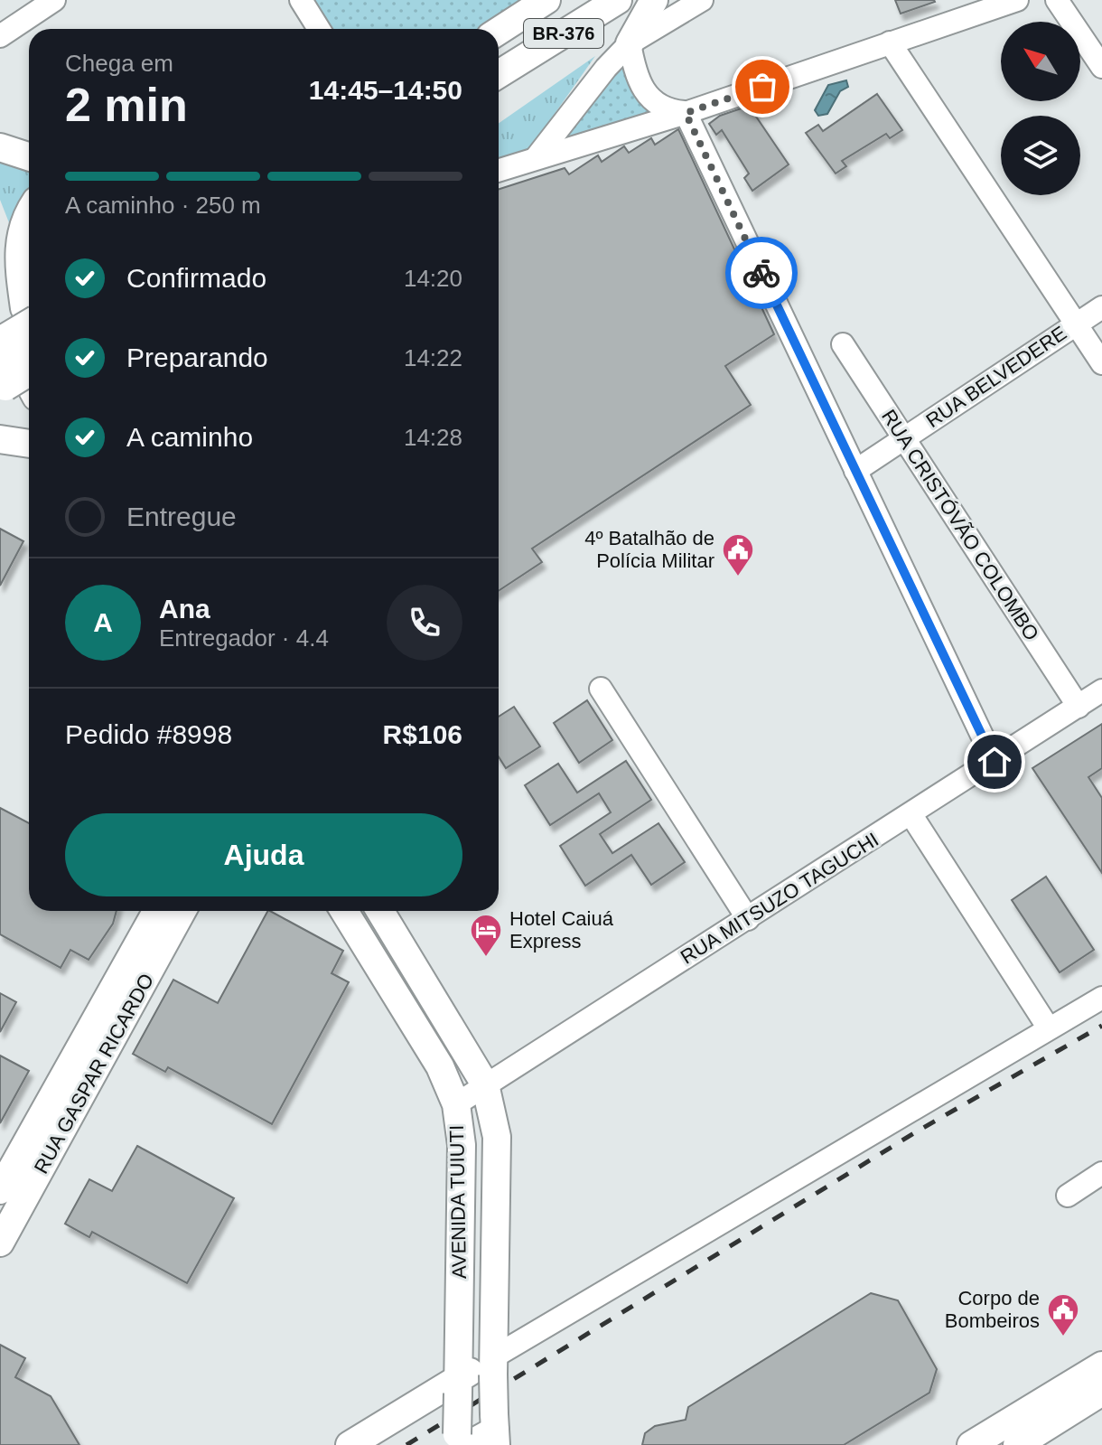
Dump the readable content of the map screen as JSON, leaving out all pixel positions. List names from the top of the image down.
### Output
{
  "streets": {
    "main road": ["BR-376", "RUA GASPAR RICARDO", "AVENIDA TUIUTI"],
    "street": ["RUA BELVEDERE", "RUA CRISTÓVÃO COLOMBO", "RUA MITSUZO TAGUCHI"]
  },
  "crossings": [
    ["RUA BELVEDERE", "RUA CRISTÓVÃO COLOMBO"],
    ["RUA CRISTÓVÃO COLOMBO", "RUA MITSUZO TAGUCHI"],
    ["RUA MITSUZO TAGUCHI", "AVENIDA TUIUTI"]
  ],
  "places": {
    "public building": ["4º Batalhão de Polícia Militar", "Corpo de Bombeiros"],
    "hotel": ["Hotel Caiuá Express"]
  },
  "north": "top left",
  "page": {
    "heading": ["2 min", "Chega em", "14:45–14:50"],
    "panel": [
      "Ana",
      "Entregador · 4.4",
      "Pedido #8998",
      "R$106"
    ],
    "bar": "A caminho · 250 m",
    "list": [
      ["Confirmado", "14:20"],
      ["Preparando", "14:22"],
      ["A caminho", "14:28"],
      "Entregue"
    ],
    "round": "A",
    "buttons": "Ajuda"
  }
}
